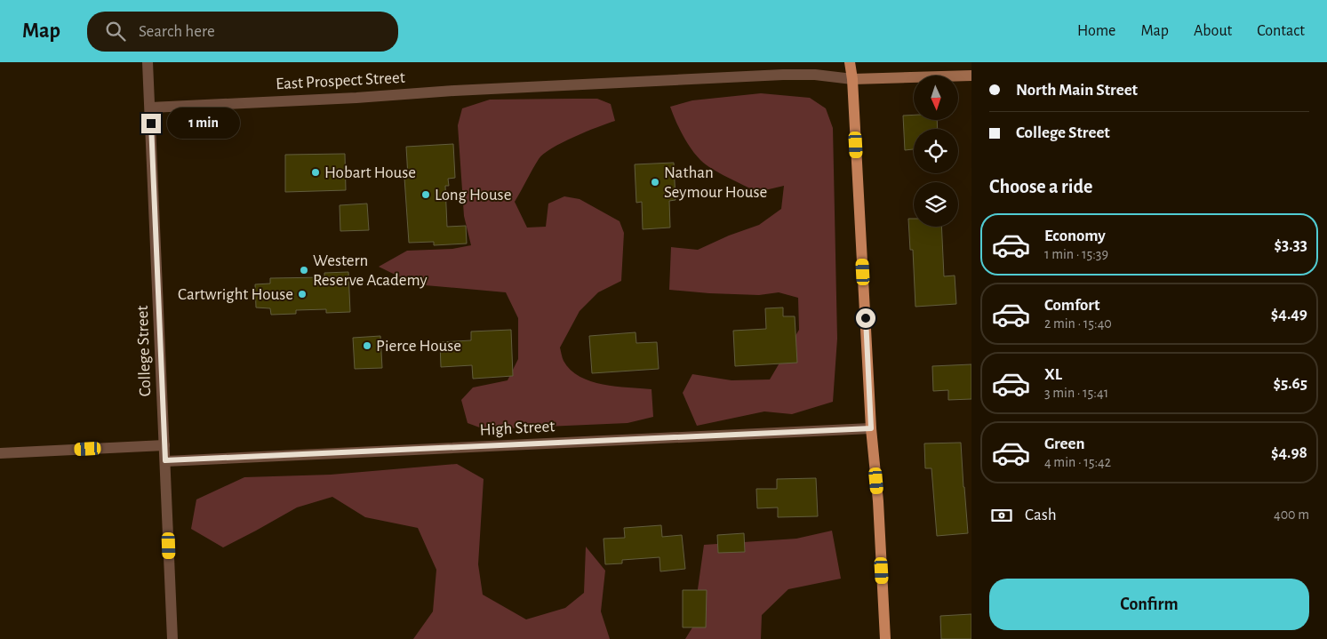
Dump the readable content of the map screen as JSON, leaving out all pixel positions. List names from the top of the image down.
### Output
{
  "streets": {
    "street": ["East Prospect Street", "College Street", "High Street"]
  },
  "crossings": [
    ["East Prospect Street", "College Street"],
    ["College Street", "High Street"]
  ],
  "places": [
    "Hobart House",
    "Nathan Seymour House",
    "Long House",
    "Western Reserve Academy",
    "Cartwright House",
    "Pierce House"
  ],
  "north": "bottom",
  "page": {
    "header": "Map",
    "search": "Search here",
    "nav": [
      "Home",
      "Map",
      "About",
      "Contact"
    ],
    "banner": ["North Main Street", "College Street"],
    "bubble": "1 min",
    "heading": "Choose a ride",
    "list": [
      {
        "name": "Economy",
        "note": "1 min · 15:39",
        "value": "$3.33"
      },
      {
        "name": "Comfort",
        "note": "2 min · 15:40",
        "value": "$4.49"
      },
      {
        "name": "XL",
        "note": "3 min · 15:41",
        "value": "$5.65"
      },
      {
        "name": "Green",
        "note": "4 min · 15:42",
        "value": "$4.98"
      }
    ],
    "pay": ["Cash", "400 m"],
    "buttons": "Confirm"
  }
}
